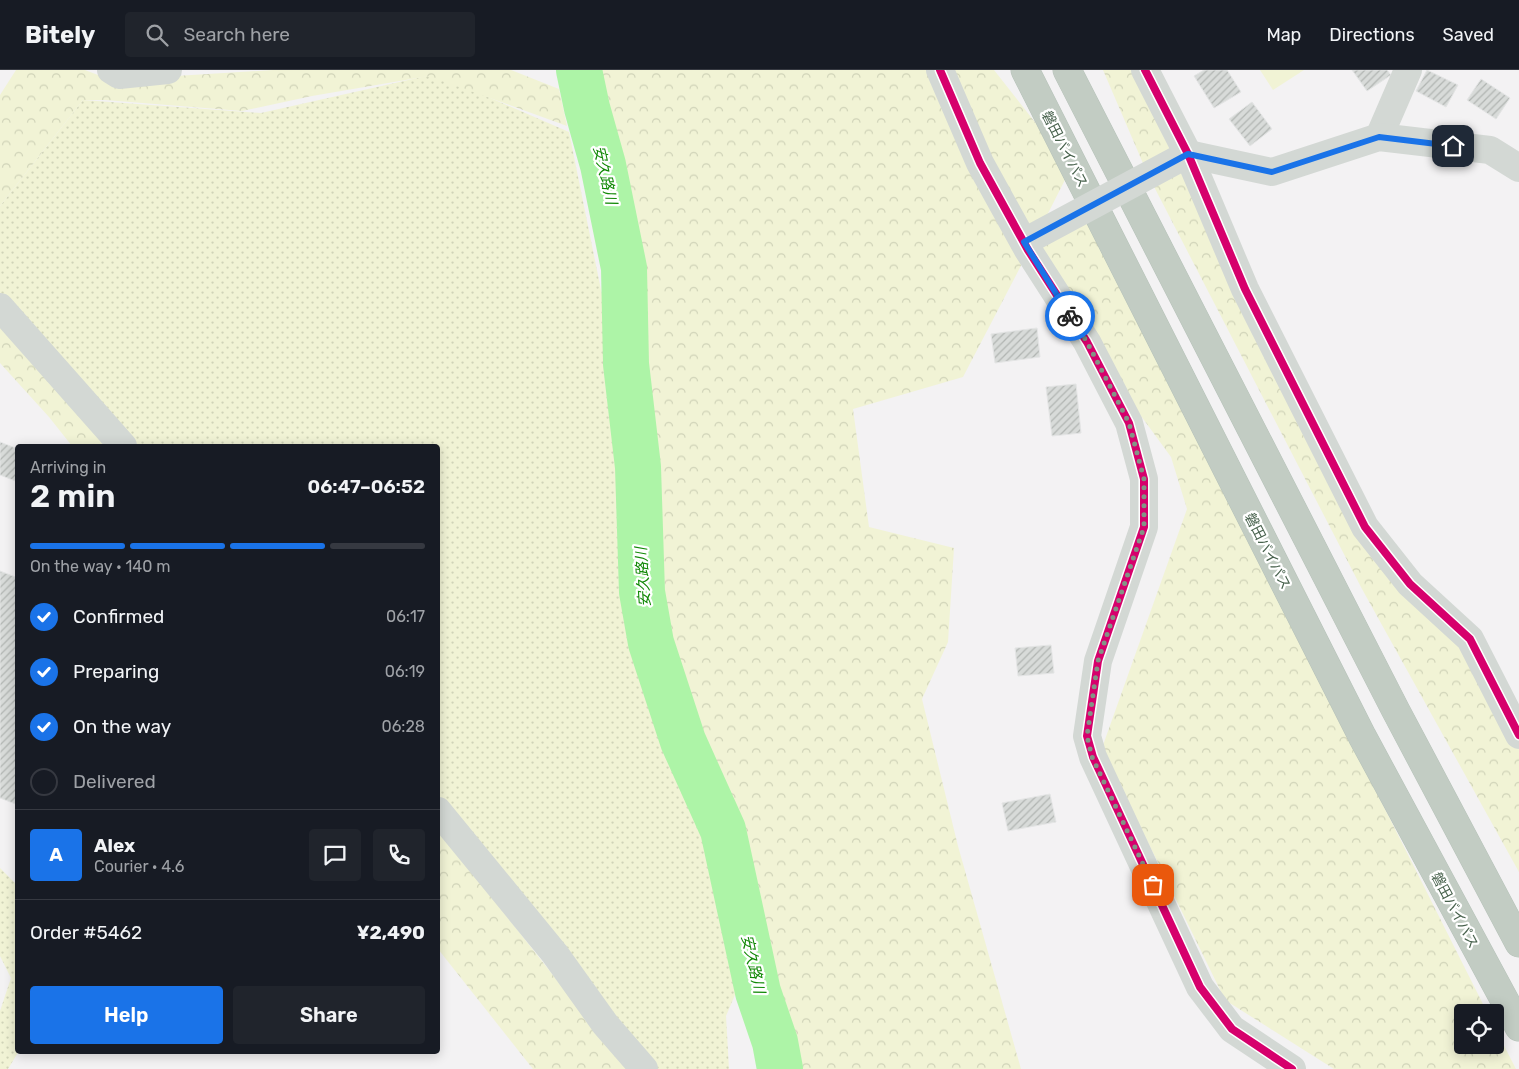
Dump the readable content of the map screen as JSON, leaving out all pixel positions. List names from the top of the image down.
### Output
{
  "streets": {
    "highway": ["磐田バイパス"]
  },
  "water": ["安久路川"],
  "page": {
    "header": "Bitely",
    "search": "Search here",
    "nav": ["Map", "Directions", "Saved"],
    "heading": ["2 min", "Arriving in", "06:47–06:52"],
    "panel": [
      "Alex",
      "Courier · 4.6",
      "Order #5462",
      "¥2,490"
    ],
    "bar": "On the way · 140 m",
    "list": [
      ["Confirmed", "06:17"],
      ["Preparing", "06:19"],
      ["On the way", "06:28"],
      "Delivered"
    ],
    "round": "A",
    "buttons": ["Help", "Share"]
  }
}
